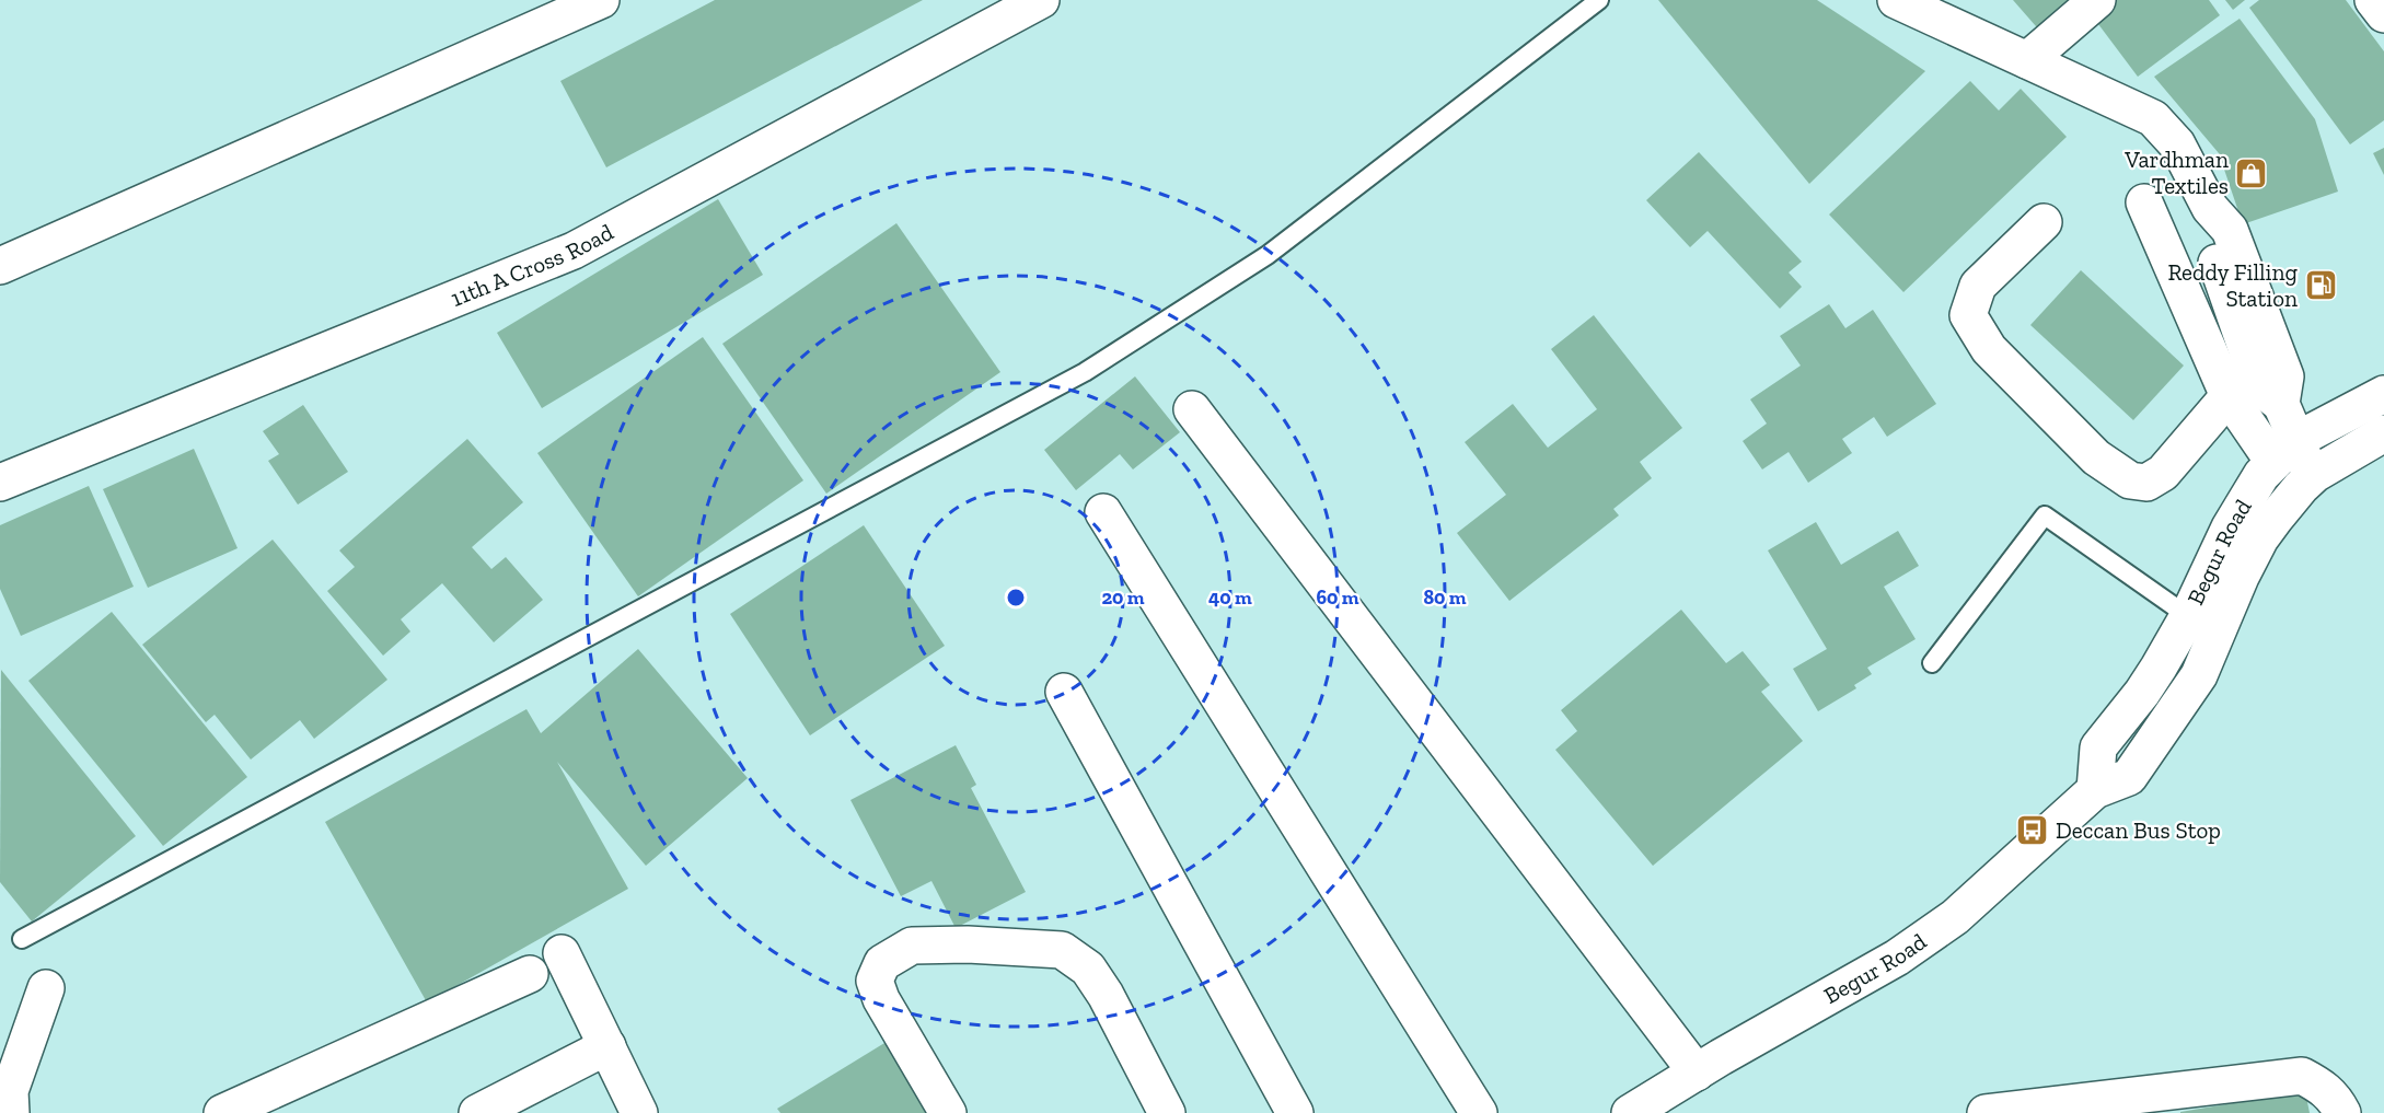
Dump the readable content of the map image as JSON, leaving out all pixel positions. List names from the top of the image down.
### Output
{
  "streets": {
    "street": ["11th A Cross Road", "Begur Road"]
  },
  "places": {
    "shop": ["Vardhman Textiles"],
    "fuel station": ["Reddy Filling Station"],
    "bus stop": ["Deccan Bus Stop"]
  },
  "rings": [
    "20 m",
    "40 m",
    "60 m",
    "80 m"
  ]
}
